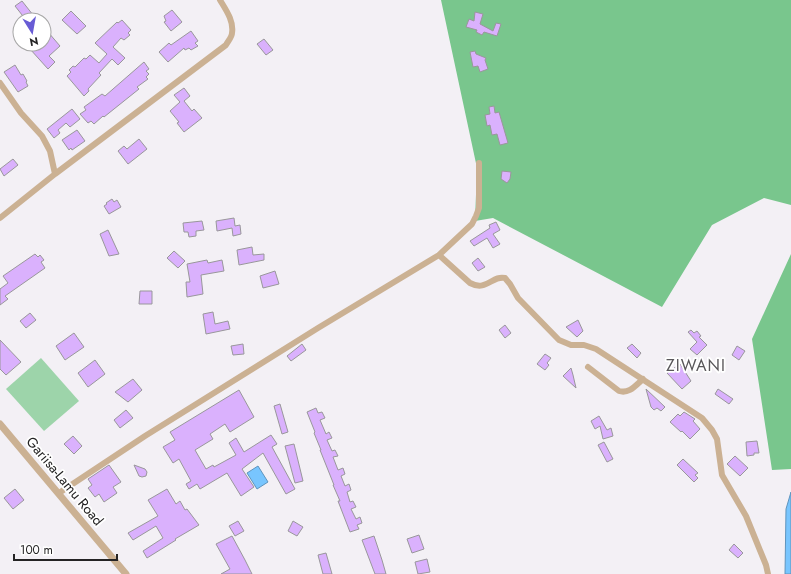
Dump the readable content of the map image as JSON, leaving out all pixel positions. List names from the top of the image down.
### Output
{
  "streets": {
    "street": ["Gariisa-Lamu Road"]
  },
  "districts": ["ZIWANI"],
  "scale_bar": "100 m",
  "north": "bottom"
}
